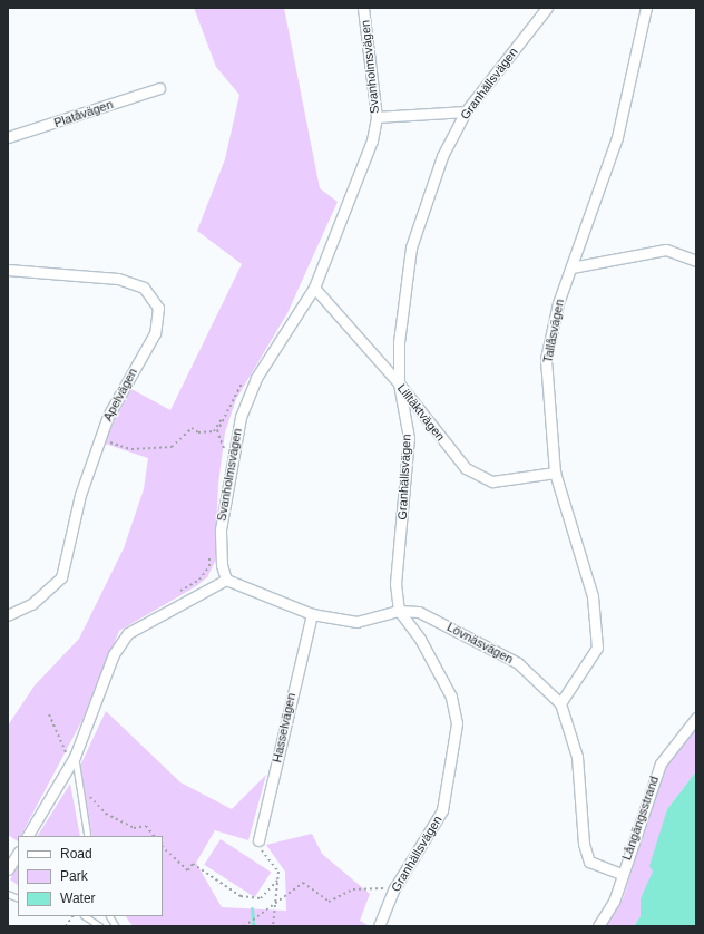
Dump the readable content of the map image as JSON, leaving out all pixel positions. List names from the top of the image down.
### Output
{
  "streets": {
    "street": [
      "Svanholmsvägen",
      "Granhällsvägen",
      "Platåvägen",
      "Tallåsvägen",
      "Apelvägen",
      "Lilltäktvägen",
      "Lövnäsvägen",
      "Hasselvägen",
      "Långängsstrand"
    ]
  },
  "crossings": [
    ["Svanholmsvägen", "Lilltäktvägen"],
    ["Svanholmsvägen", "Lövnäsvägen"],
    ["Granhällsvägen", "Lilltäktvägen"],
    ["Granhällsvägen", "Lövnäsvägen"],
    ["Tallåsvägen", "Lilltäktvägen"],
    ["Tallåsvägen", "Lövnäsvägen"],
    ["Lövnäsvägen", "Hasselvägen"],
    ["Lövnäsvägen", "Långängsstrand"]
  ],
  "legend": ["Road", "Park", "Water"]
}
